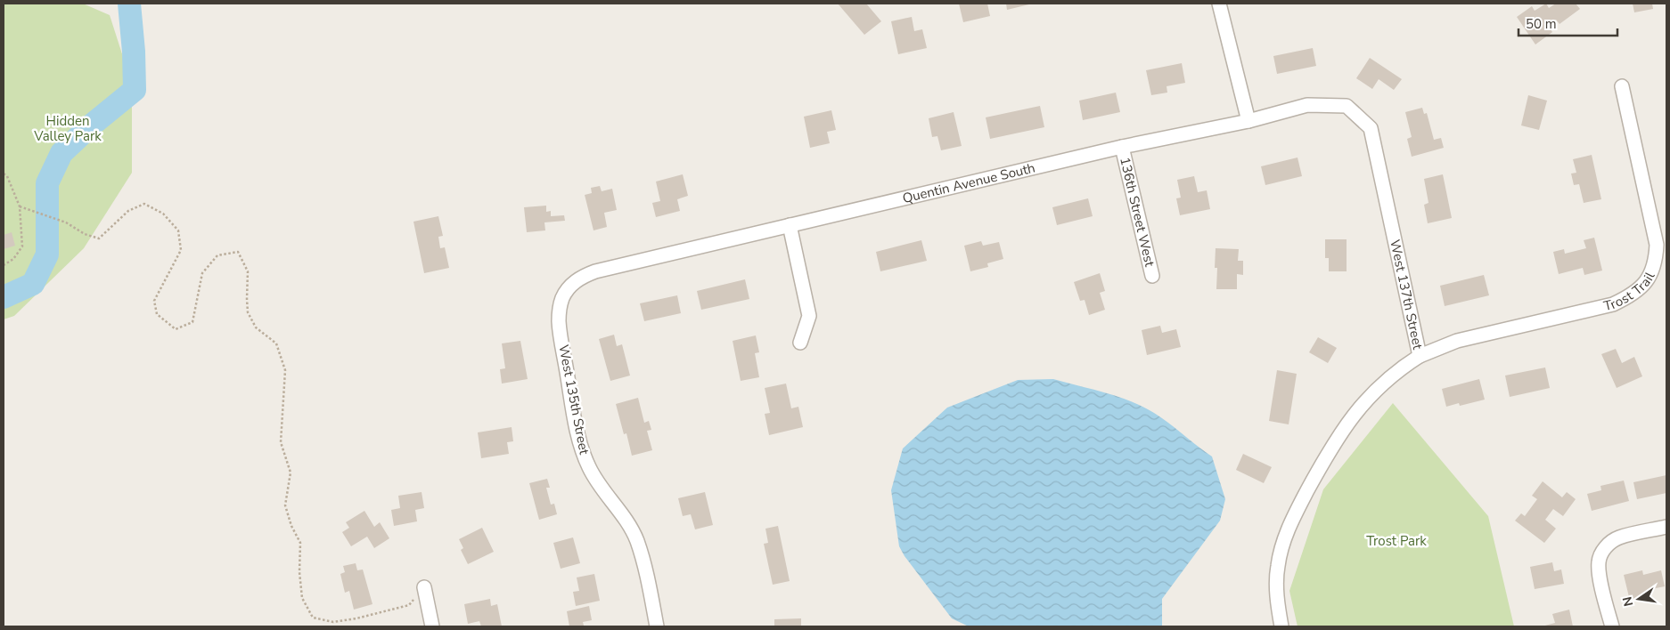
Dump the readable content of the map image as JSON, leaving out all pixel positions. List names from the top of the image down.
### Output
{
  "streets": {
    "street": [
      "Quentin Avenue South",
      "136th Street West",
      "Trost Trail",
      "West 137th Street",
      "West 135th Street"
    ]
  },
  "crossings": [
    ["Quentin Avenue South", "136th Street West"],
    ["Quentin Avenue South", "West 137th Street"],
    ["Quentin Avenue South", "West 135th Street"],
    ["Trost Trail", "West 137th Street"]
  ],
  "parks": ["Hidden Valley Park", "Trost Park"],
  "scale_bar": "50 m",
  "north": "left"
}
